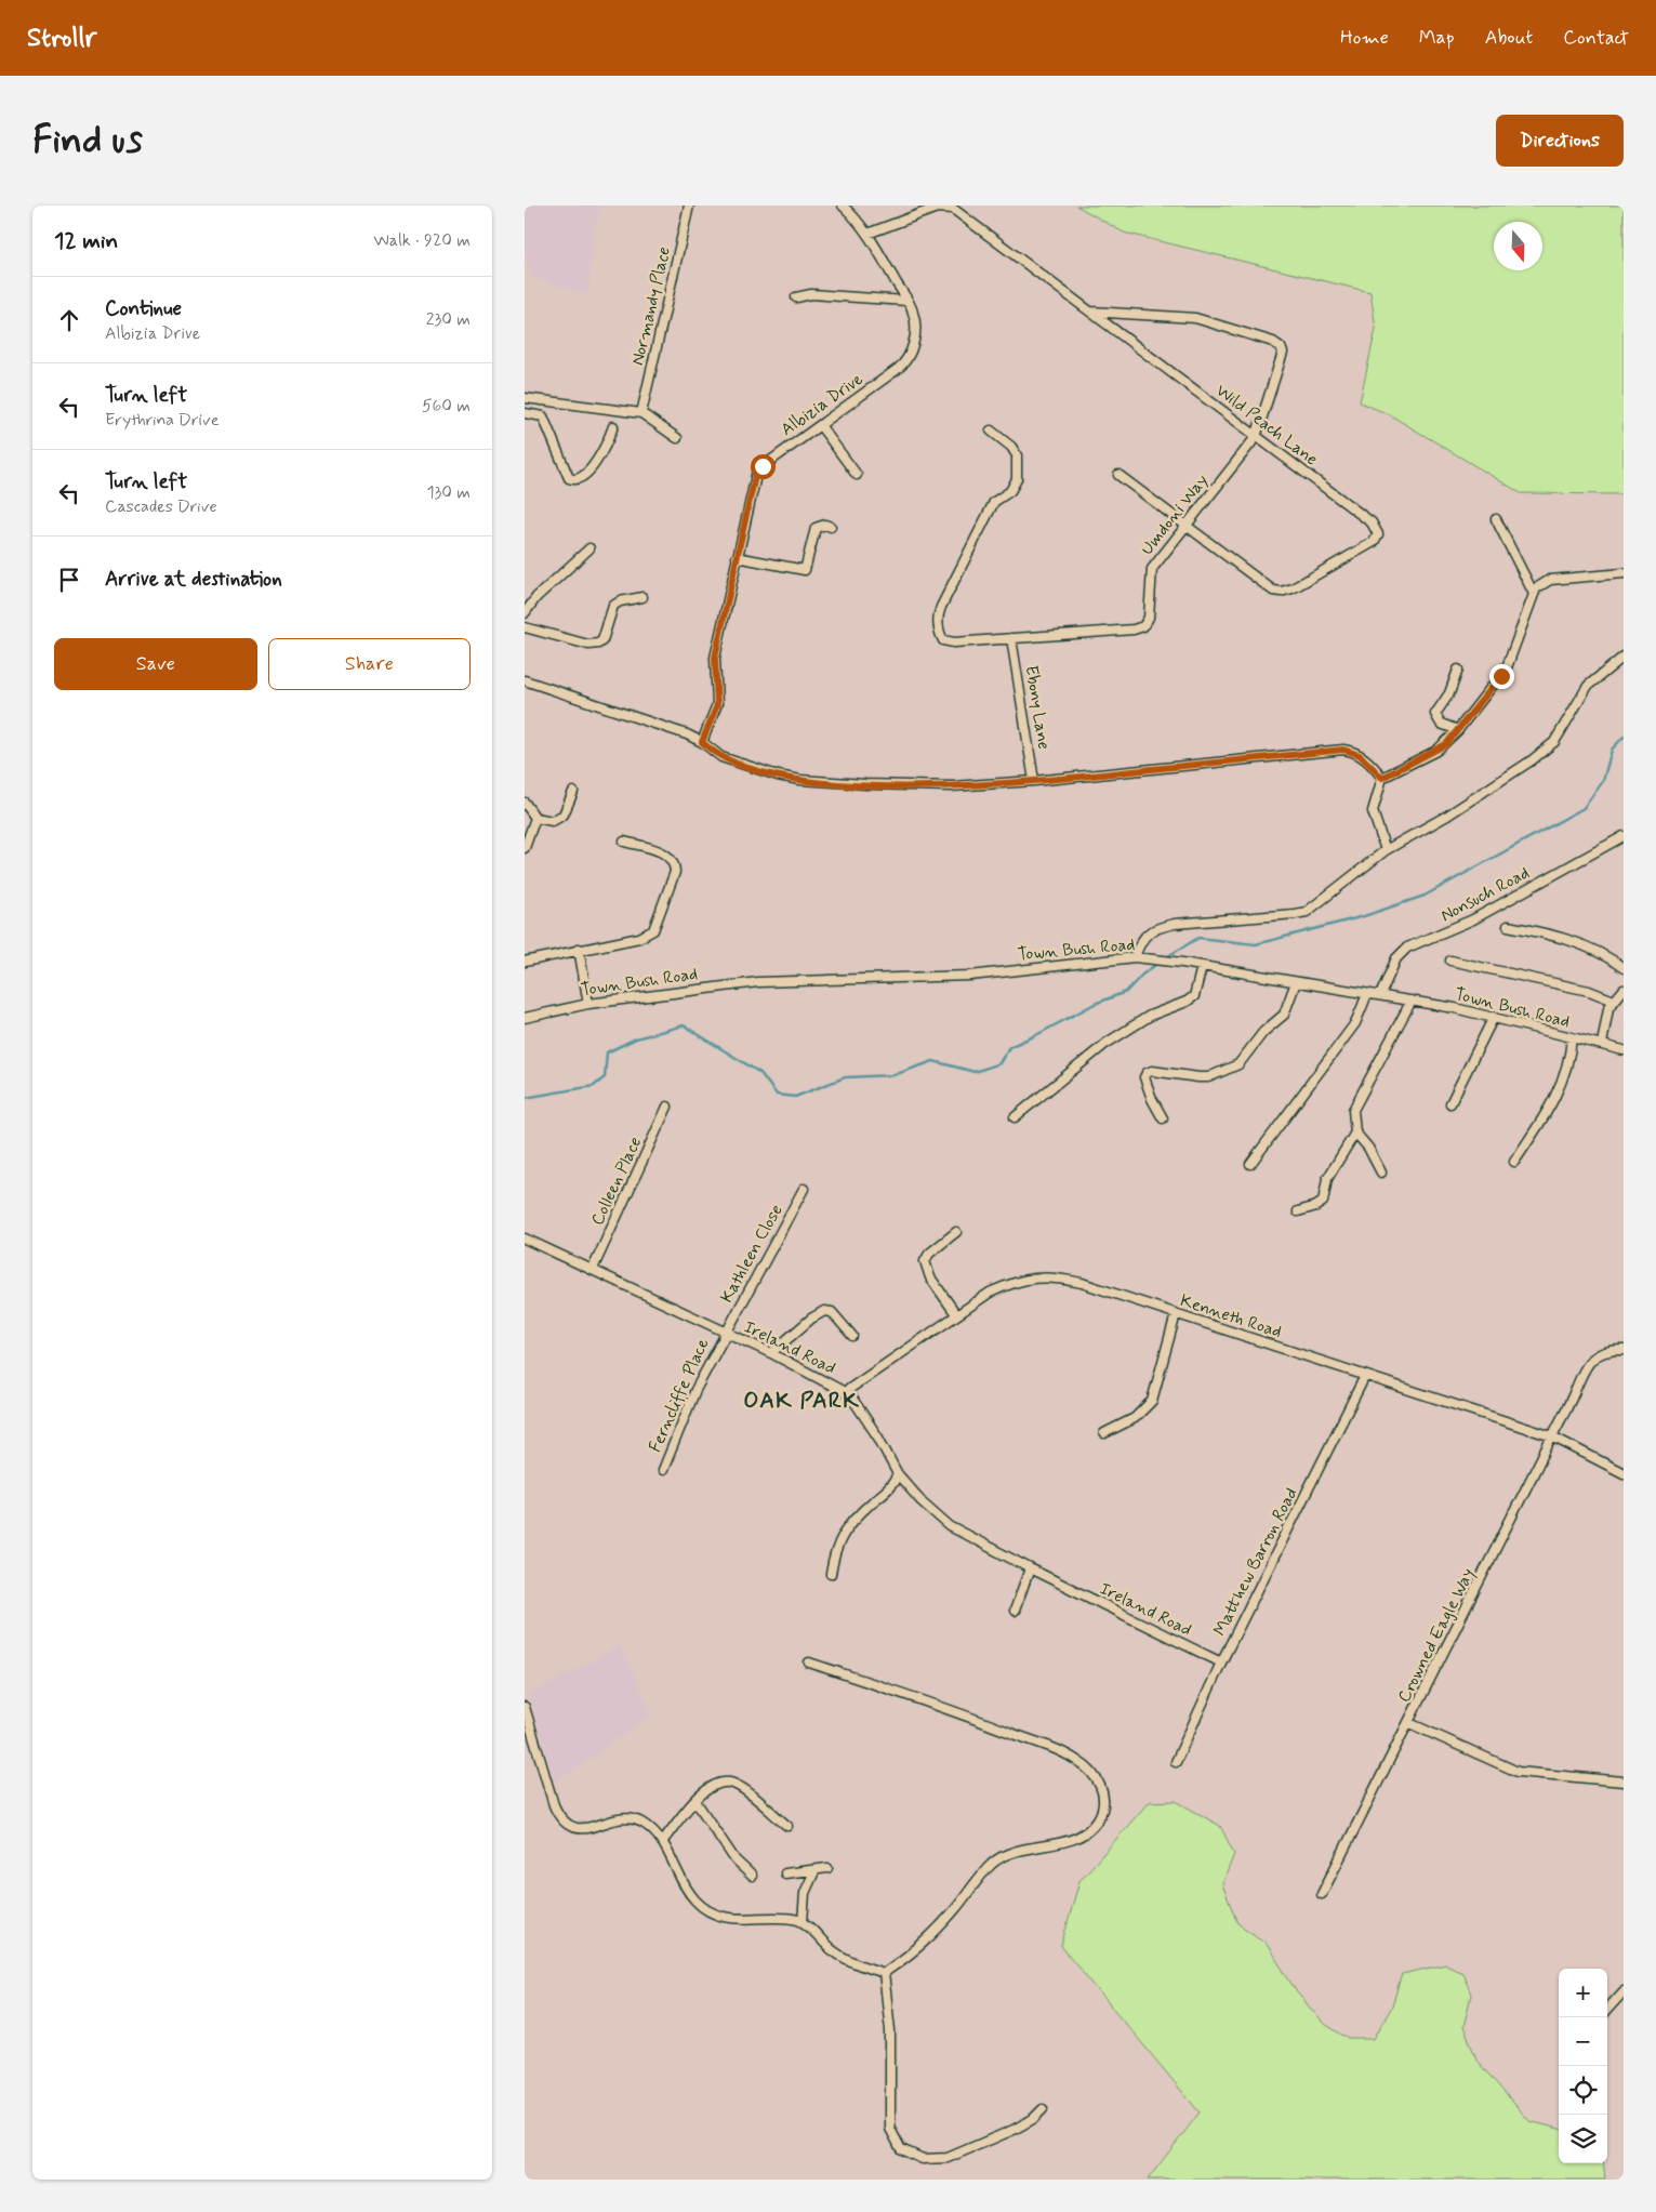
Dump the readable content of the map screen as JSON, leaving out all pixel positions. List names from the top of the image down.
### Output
{
  "streets": {
    "street": [
      "Normandy Place",
      "Albizia Drive",
      "Wild Peach Lane",
      "Umdoni Way",
      "Ebony Lane",
      "Nonsuch Road",
      "Town Bush Road",
      "Colleen Place",
      "Kathleen Close",
      "Kenneth Road",
      "Ireland Road",
      "Ferncliffe Place",
      "Matthew Barron Road",
      "Crowned Eagle Way"
    ]
  },
  "crossings": [
    ["Albizia Drive", "Wild Peach Lane"],
    ["Wild Peach Lane", "Umdoni Way"],
    ["Umdoni Way", "Ebony Lane"],
    ["Nonsuch Road", "Town Bush Road"],
    ["Colleen Place", "Ireland Road"],
    ["Kathleen Close", "Ireland Road"],
    ["Kathleen Close", "Ferncliffe Place"],
    ["Kenneth Road", "Ireland Road"],
    ["Kenneth Road", "Matthew Barron Road"],
    ["Kenneth Road", "Crowned Eagle Way"],
    ["Ireland Road", "Ferncliffe Place"],
    ["Ireland Road", "Matthew Barron Road"]
  ],
  "districts": ["OAK PARK"],
  "north": "bottom",
  "page": {
    "header": "Strollr",
    "nav": [
      "Home",
      "Map",
      "About",
      "Contact"
    ],
    "buttons": [
      "Directions",
      ["Save", "Share"]
    ],
    "title": "Find us",
    "heading": ["12 min", "Walk · 920 m"],
    "list": [
      ["Continue", "Albizia Drive", "230 m"],
      ["Turn left", "Erythrina Drive", "560 m"],
      ["Turn left", "Cascades Drive", "130 m"],
      "Arrive at destination"
    ],
    "map_buttons": ["+", "−"]
  }
}
